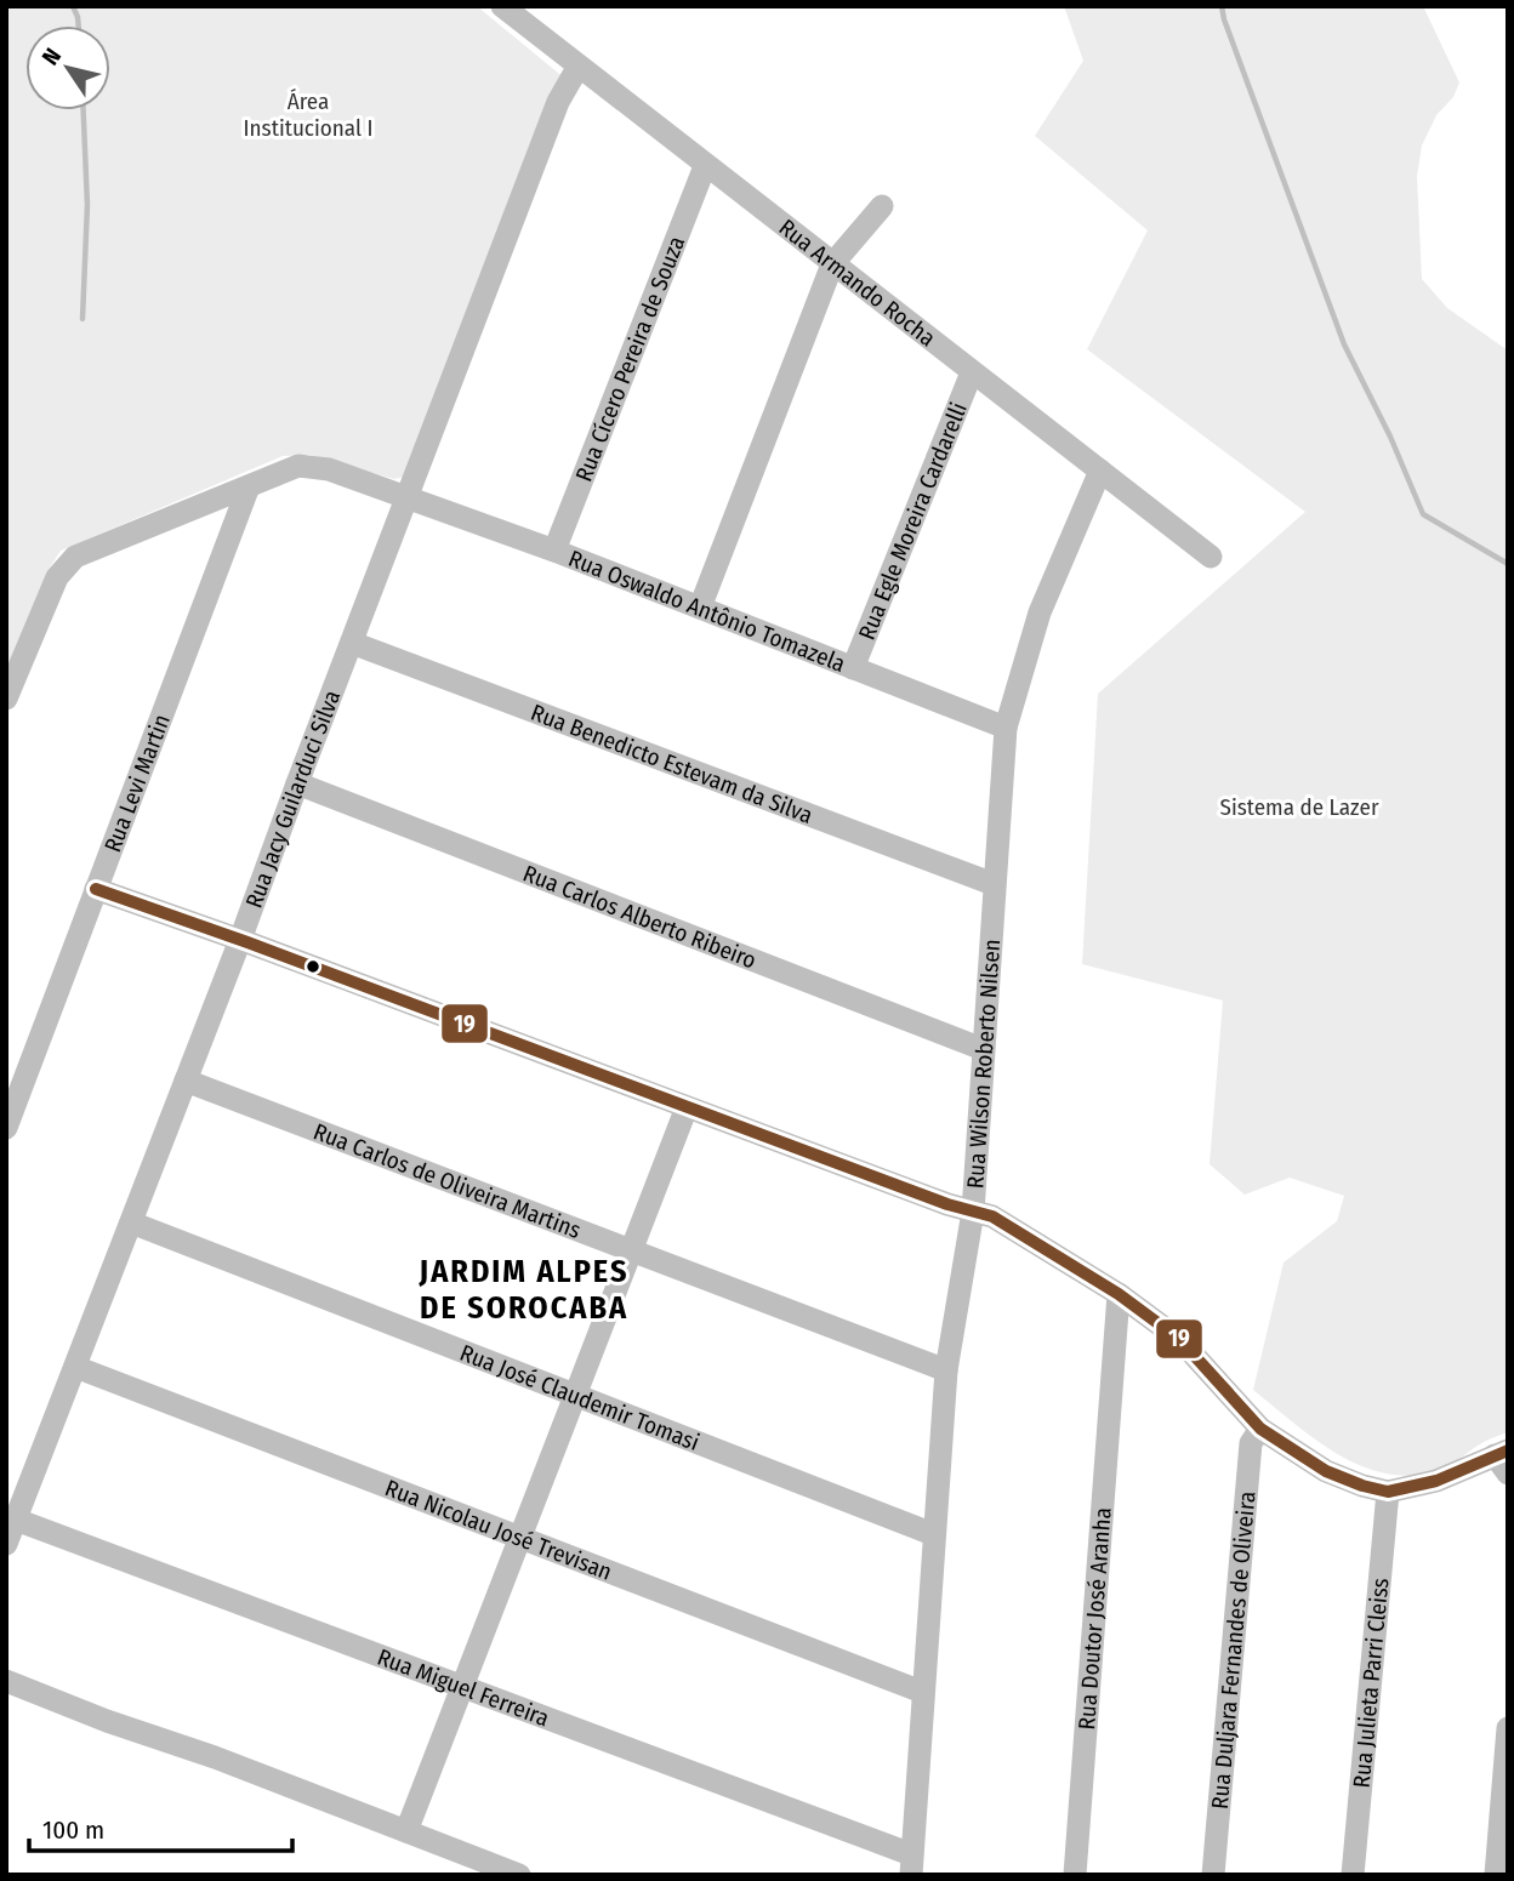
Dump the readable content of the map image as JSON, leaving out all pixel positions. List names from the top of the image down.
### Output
{
  "streets": {
    "street": [
      "Rua Armando Rocha",
      "Rua Cícero Pereira de Souza",
      "Rua Egle Moreira Cardarelli",
      "Rua Oswaldo Antônio Tomazela",
      "Rua Benedicto Estevam da Silva",
      "Rua Levi Martin",
      "Rua Jacy Guilarduci Silva",
      "Rua Carlos Alberto Ribeiro",
      "Rua Wilson Roberto Nilsen",
      "Rua Carlos de Oliveira Martins",
      "Rua José Claudemir Tomasi",
      "Rua Nicolau José Trevisan",
      "Rua Doutor José Aranha",
      "Rua Duljara Fernandes de Oliveira",
      "Rua Julieta Parri Cleiss",
      "Rua Miguel Ferreira"
    ]
  },
  "crossings": [
    ["Rua Armando Rocha", "Rua Cícero Pereira de Souza"],
    ["Rua Armando Rocha", "Rua Egle Moreira Cardarelli"],
    ["Rua Armando Rocha", "Rua Jacy Guilarduci Silva"],
    ["Rua Armando Rocha", "Rua Wilson Roberto Nilsen"],
    ["Rua Cícero Pereira de Souza", "Rua Oswaldo Antônio Tomazela"],
    ["Rua Egle Moreira Cardarelli", "Rua Oswaldo Antônio Tomazela"],
    ["Rua Oswaldo Antônio Tomazela", "Rua Levi Martin"],
    ["Rua Oswaldo Antônio Tomazela", "Rua Jacy Guilarduci Silva"],
    ["Rua Oswaldo Antônio Tomazela", "Rua Wilson Roberto Nilsen"],
    ["Rua Benedicto Estevam da Silva", "Rua Jacy Guilarduci Silva"],
    ["Rua Benedicto Estevam da Silva", "Rua Wilson Roberto Nilsen"],
    ["Rua Jacy Guilarduci Silva", "Rua Carlos Alberto Ribeiro"],
    ["Rua Jacy Guilarduci Silva", "Rua Carlos de Oliveira Martins"],
    ["Rua Jacy Guilarduci Silva", "Rua José Claudemir Tomasi"],
    ["Rua Jacy Guilarduci Silva", "Rua Nicolau José Trevisan"],
    ["Rua Jacy Guilarduci Silva", "Rua Miguel Ferreira"],
    ["Rua Carlos Alberto Ribeiro", "Rua Wilson Roberto Nilsen"],
    ["Rua Wilson Roberto Nilsen", "Rua Carlos de Oliveira Martins"],
    ["Rua Wilson Roberto Nilsen", "Rua José Claudemir Tomasi"],
    ["Rua Wilson Roberto Nilsen", "Rua Nicolau José Trevisan"],
    ["Rua Wilson Roberto Nilsen", "Rua Miguel Ferreira"]
  ],
  "districts": ["JARDIM ALPES DE SOROCABA"],
  "parks": ["Área Institucional I", "Sistema de Lazer"],
  "lines": ["transit line 19"],
  "scale_bar": "100 m",
  "north": "top left"
}
